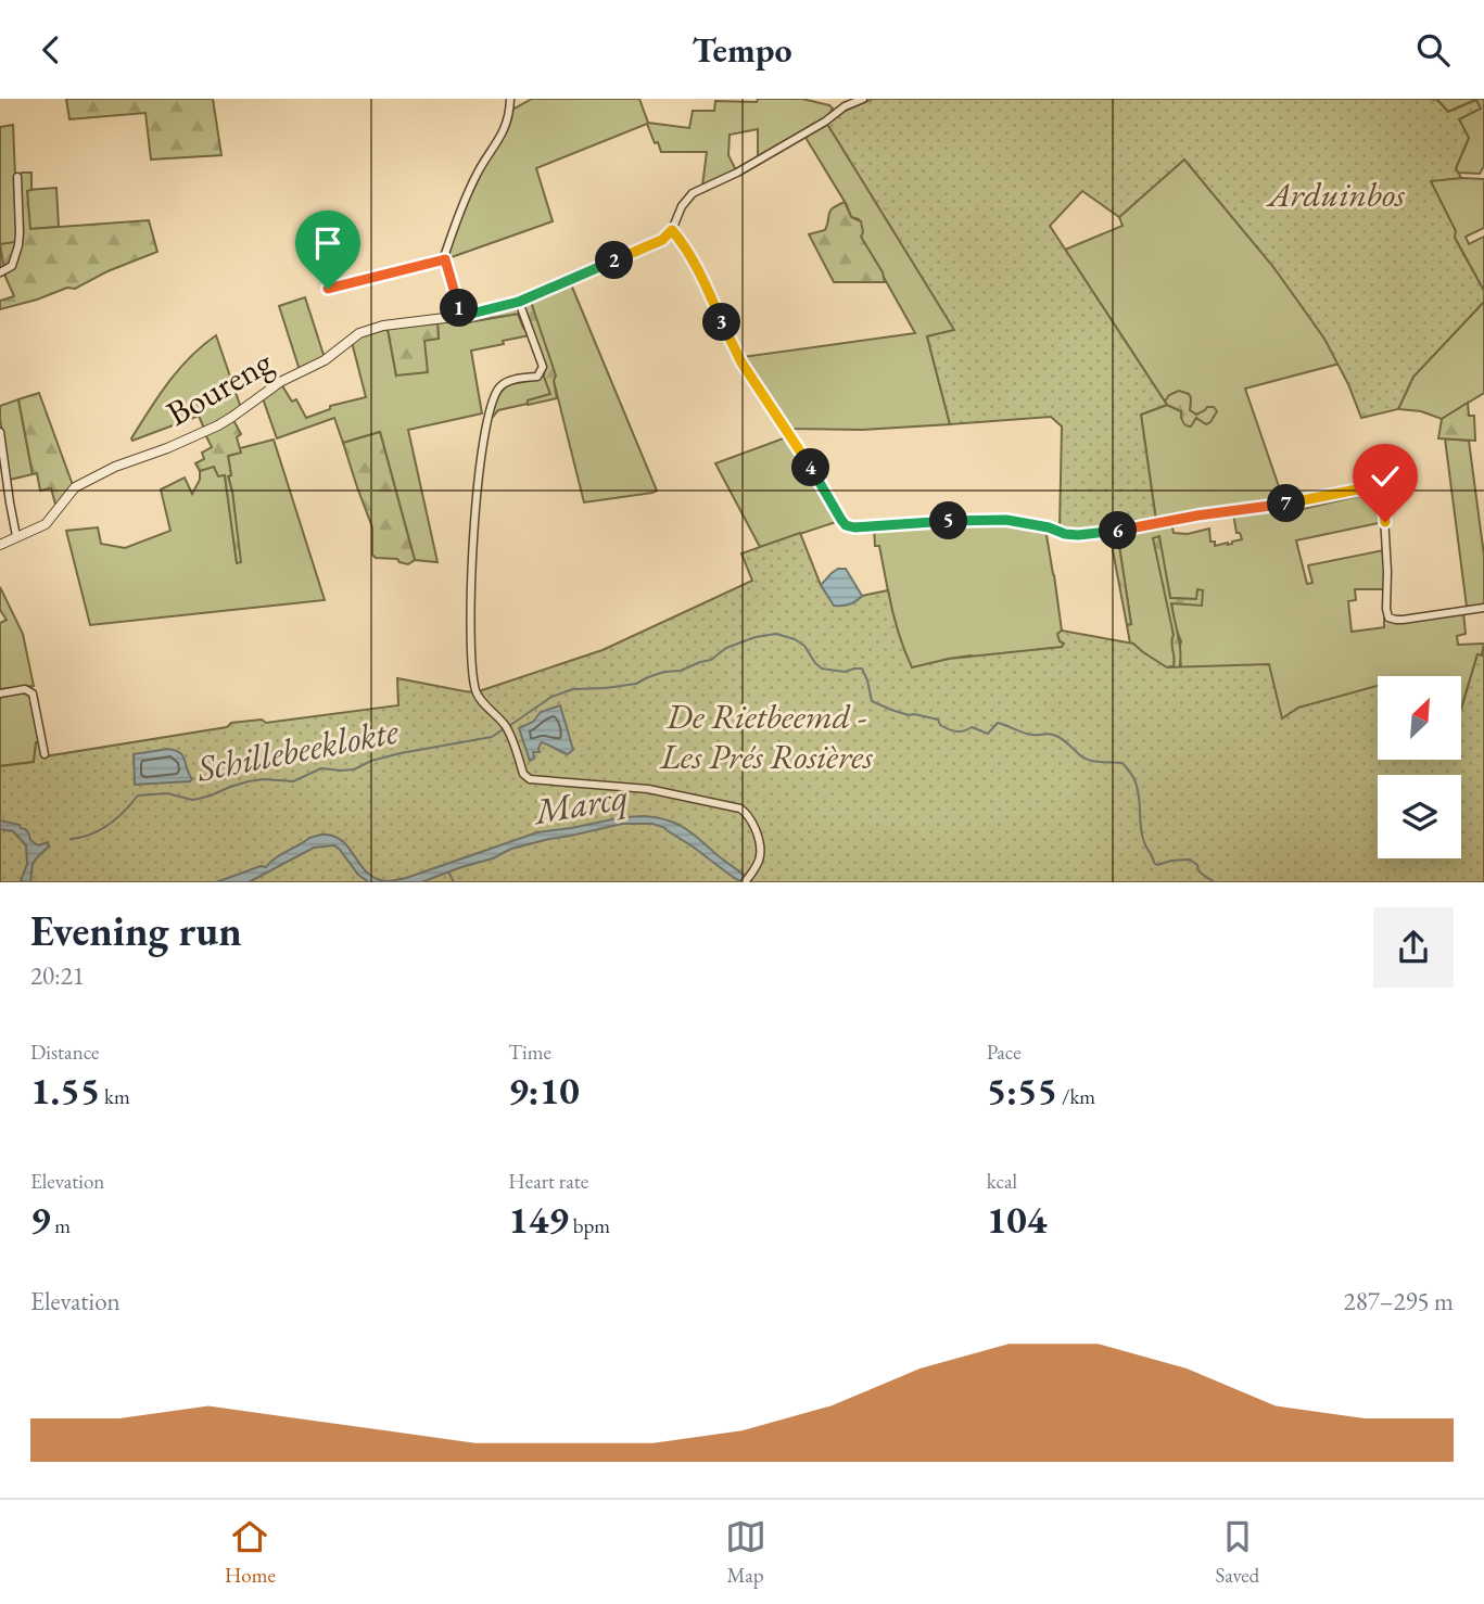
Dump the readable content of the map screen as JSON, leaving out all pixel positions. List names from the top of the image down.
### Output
{
  "streets": {
    "street": ["Boureng"]
  },
  "water": ["Schillebeeklokte", "Marcq"],
  "parks": ["Arduinbos", "De Rietbeemd - Les Prés Rosières"],
  "north": "top right",
  "page": {
    "header": "Tempo",
    "pins": [
      "2",
      "1",
      "3",
      "4",
      "7",
      "5",
      "6"
    ],
    "heading": ["Evening run", "20:21"],
    "stats": [
      ["Distance", "1.55 km"],
      ["Time", "9:10"],
      ["Pace", "5:55 /km"],
      ["Elevation", "9 m"],
      ["Heart rate", "149 bpm"],
      ["kcal", "104"]
    ],
    "chart": ["Elevation", "287–295 m"],
    "tabs": ["Home", "Map", "Saved"]
  }
}
